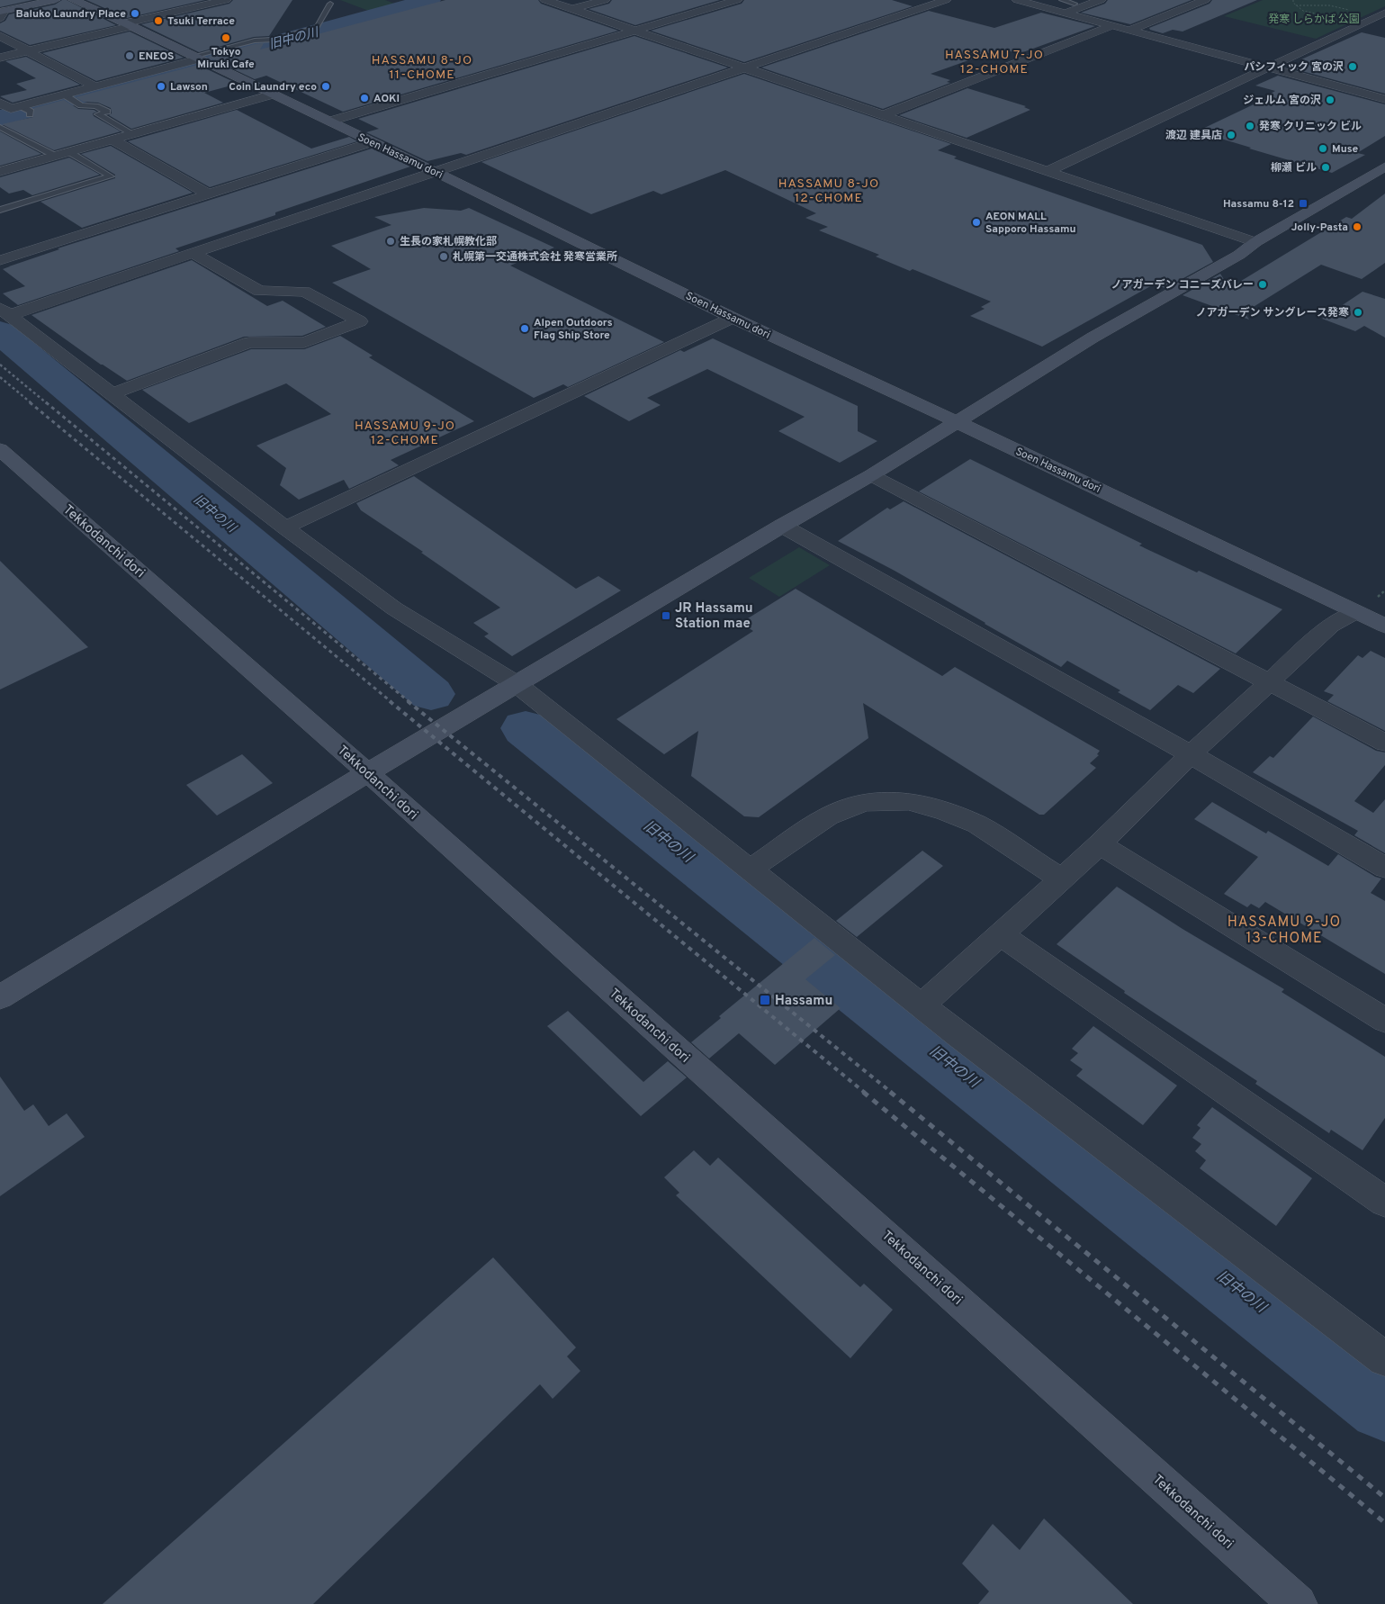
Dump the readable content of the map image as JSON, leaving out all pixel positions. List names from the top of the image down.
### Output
{
  "streets": {
    "street": ["Soen Hassamu dori", "Tekkodanchi dori"]
  },
  "districts": [
    "HASSAMU 7-JO 12-CHOME",
    "HASSAMU 8-JO 11-CHOME",
    "HASSAMU 8-JO 12-CHOME",
    "HASSAMU 9-JO 12-CHOME",
    "HASSAMU 9-JO 13-CHOME"
  ],
  "water": ["旧中の川"],
  "parks": ["発寒 しらかば 公園"],
  "places": {
    "other": [
      "Baluko Laundry Place",
      "Tsuki Terrace",
      "Tokyo Miruki Cafe",
      "ENEOS",
      "パシフィック 宮の沢",
      "Lawson",
      "Coin Laundry eco",
      "AOKI",
      "ジェルム 宮の沢",
      "発寒 クリニック ビル",
      "渡辺 建具店",
      "Muse",
      "柳瀬 ビル",
      "AEON MALL Sapporo Hassamu",
      "Jolly-Pasta",
      "生長の家札幌教化部",
      "札幌第一交通株式会社 発寒営業所",
      "ノアガーデン コニーズバレー",
      "ノアガーデン サングレース発寒",
      "Alpen Outdoors Flag Ship Store"
    ],
    "transit": ["Hassamu 8-12", "JR Hassamu Station mae", "Hassamu"]
  }
}
